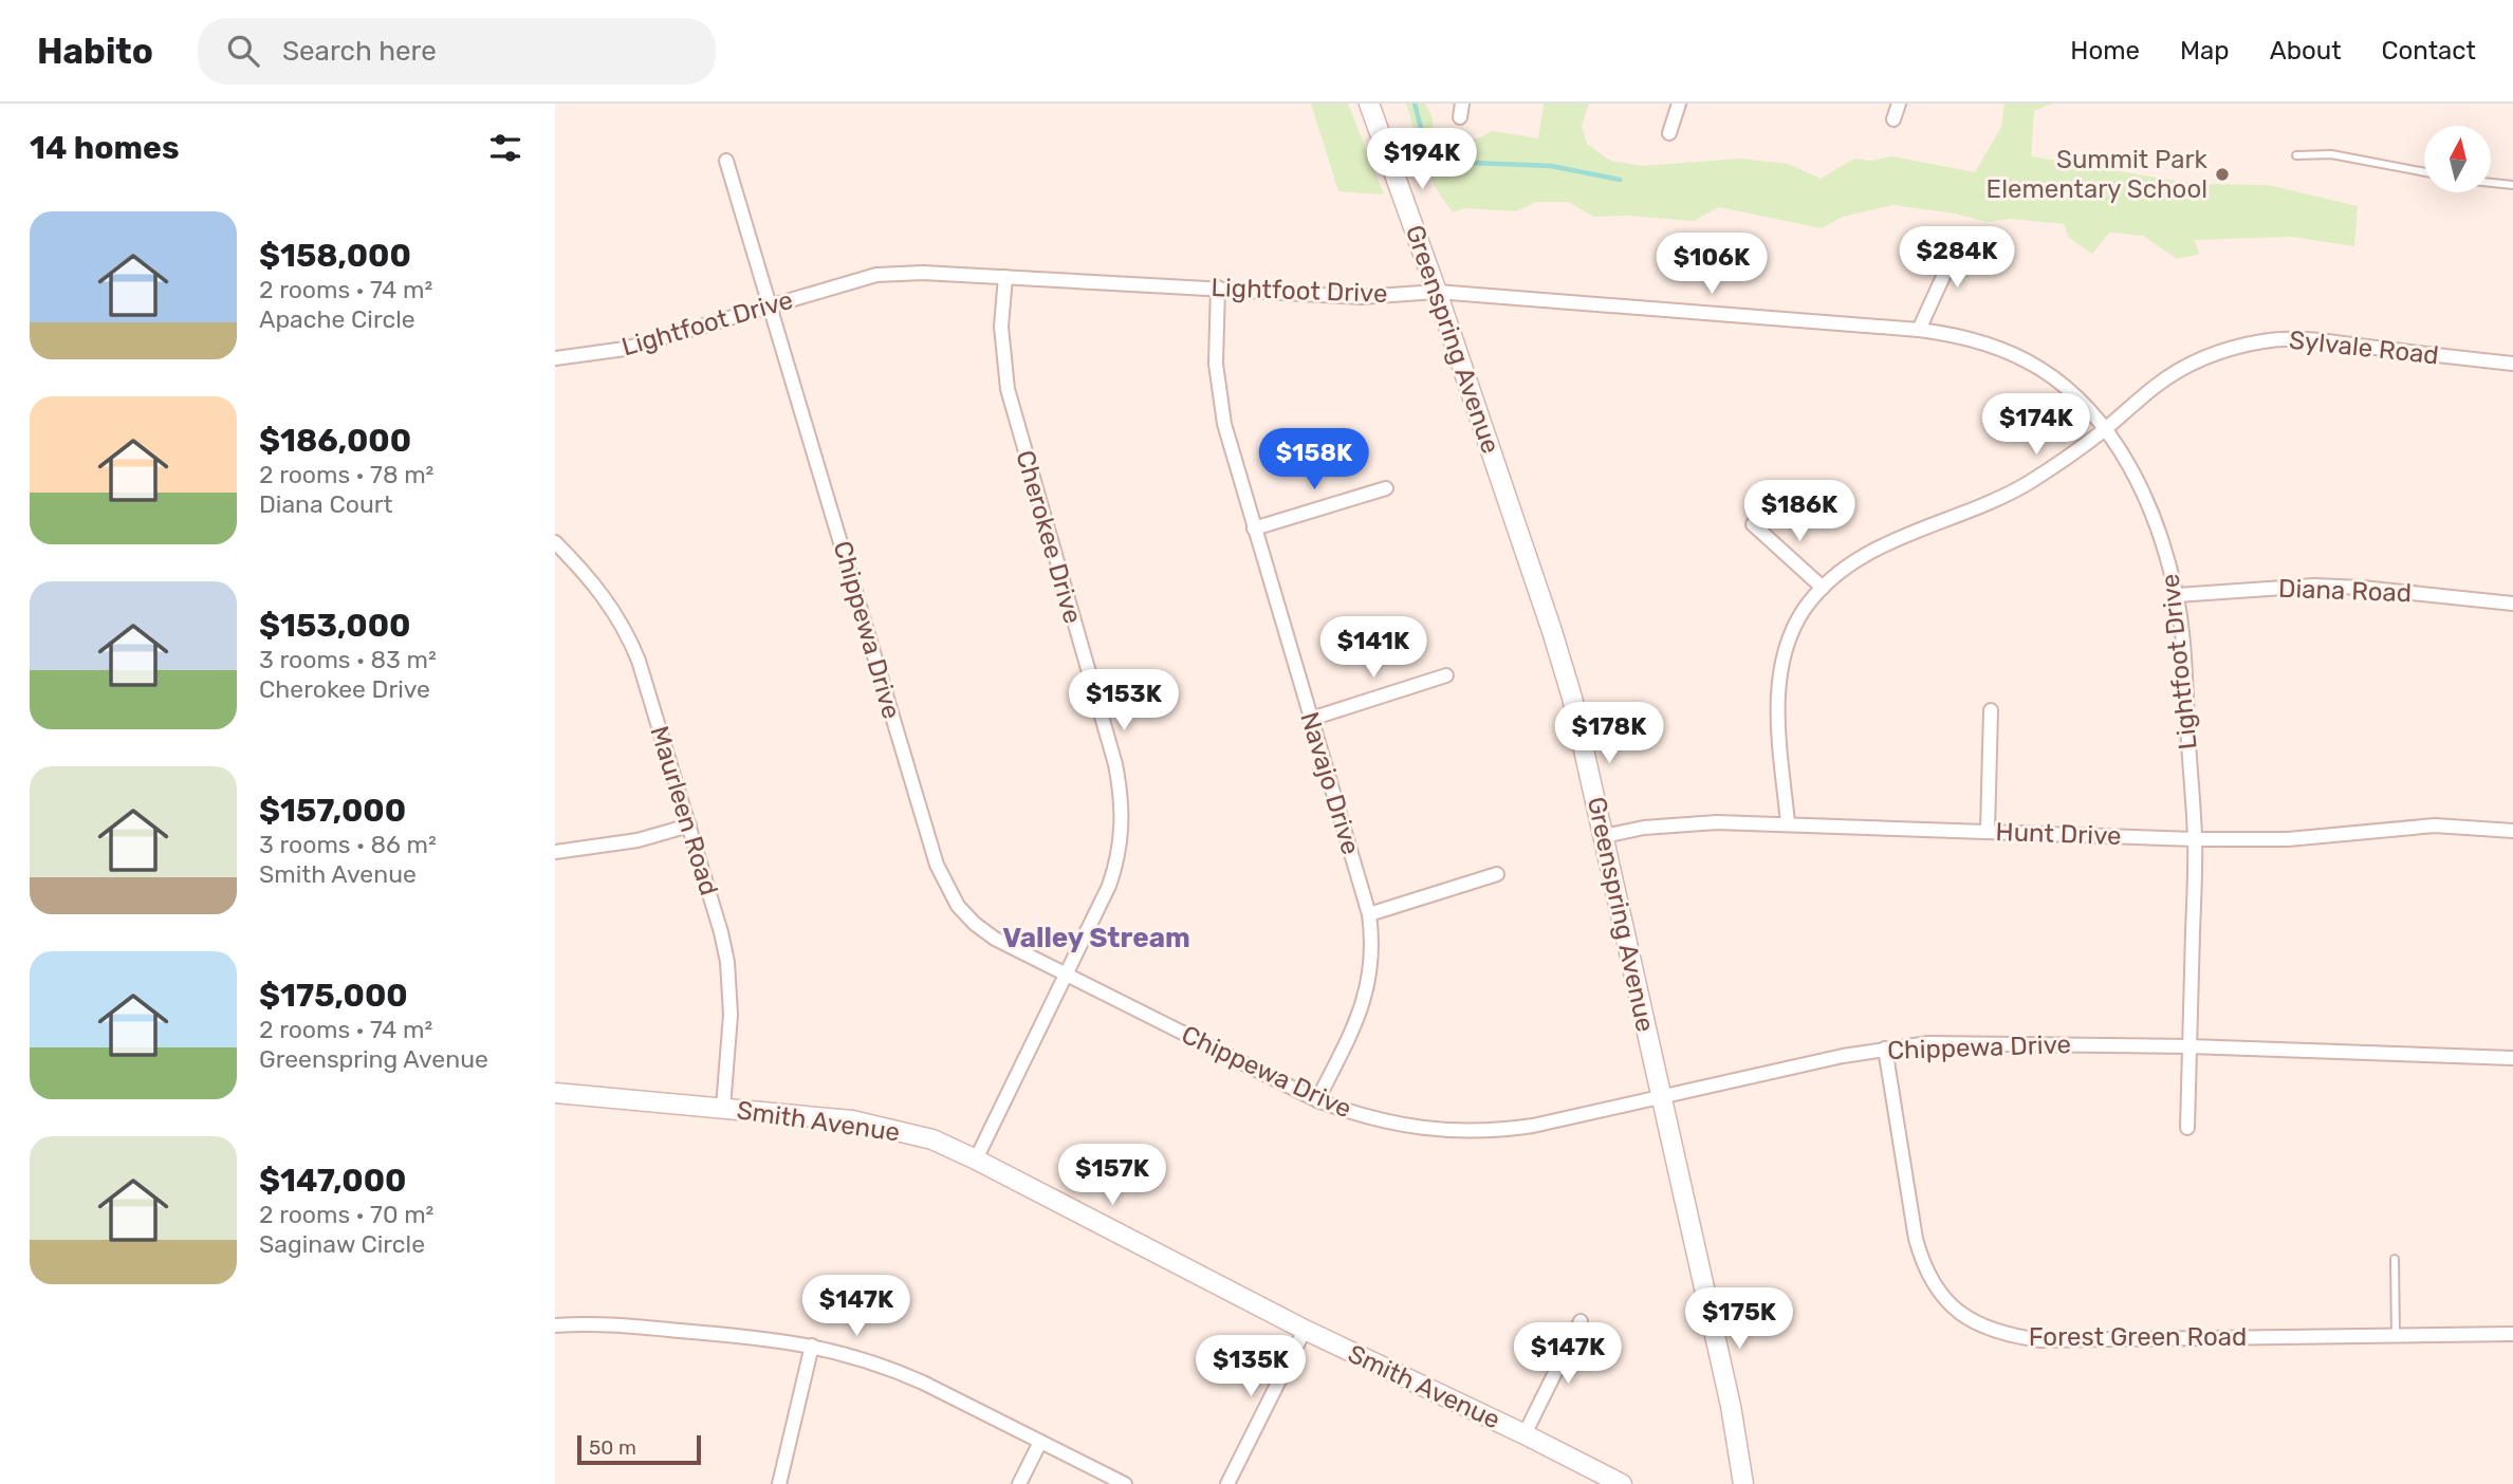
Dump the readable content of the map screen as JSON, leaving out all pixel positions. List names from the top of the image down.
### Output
{
  "streets": {
    "main road": ["Greenspring Avenue", "Smith Avenue"],
    "street": [
      "Lightfoot Drive",
      "Sylvale Road",
      "Cherokee Drive",
      "Diana Road",
      "Chippewa Drive",
      "Navajo Drive",
      "Maurleen Road",
      "Hunt Drive",
      "Forest Green Road"
    ]
  },
  "crossings": [
    ["Lightfoot Drive", "Greenspring Avenue"],
    ["Lightfoot Drive", "Sylvale Road"],
    ["Lightfoot Drive", "Cherokee Drive"],
    ["Lightfoot Drive", "Diana Road"],
    ["Lightfoot Drive", "Chippewa Drive"],
    ["Lightfoot Drive", "Navajo Drive"],
    ["Lightfoot Drive", "Hunt Drive"],
    ["Greenspring Avenue", "Chippewa Drive"],
    ["Greenspring Avenue", "Hunt Drive"],
    ["Sylvale Road", "Hunt Drive"],
    ["Cherokee Drive", "Chippewa Drive"],
    ["Cherokee Drive", "Smith Avenue"],
    ["Chippewa Drive", "Navajo Drive"],
    ["Chippewa Drive", "Forest Green Road"],
    ["Maurleen Road", "Smith Avenue"]
  ],
  "districts": ["Valley Stream"],
  "places": ["Summit Park Elementary School"],
  "scale_bar": "50 m",
  "north": "top",
  "page": {
    "header": "Habito",
    "search": "Search here",
    "nav": [
      "Home",
      "Map",
      "About",
      "Contact"
    ],
    "heading": "14 homes",
    "price": [
      "$194K",
      "$284K",
      "$106K",
      "$174K",
      "$158K",
      "$186K",
      "$141K",
      "$153K",
      "$178K",
      "$157K",
      "$147K",
      "$175K",
      "$147K",
      "$135K"
    ],
    "list": [
      {
        "name": "$158,000",
        "note": "2 rooms · 74 m² · Apache Circle"
      },
      {
        "name": "$186,000",
        "note": "2 rooms · 78 m² · Diana Court"
      },
      {
        "name": "$153,000",
        "note": "3 rooms · 83 m² · Cherokee Drive"
      },
      {
        "name": "$157,000",
        "note": "3 rooms · 86 m² · Smith Avenue"
      },
      {
        "name": "$175,000",
        "note": "2 rooms · 74 m² · Greenspring Avenue"
      },
      {
        "name": "$147,000",
        "note": "2 rooms · 70 m² · Saginaw Circle"
      }
    ],
    "scale": "50 m"
  }
}
